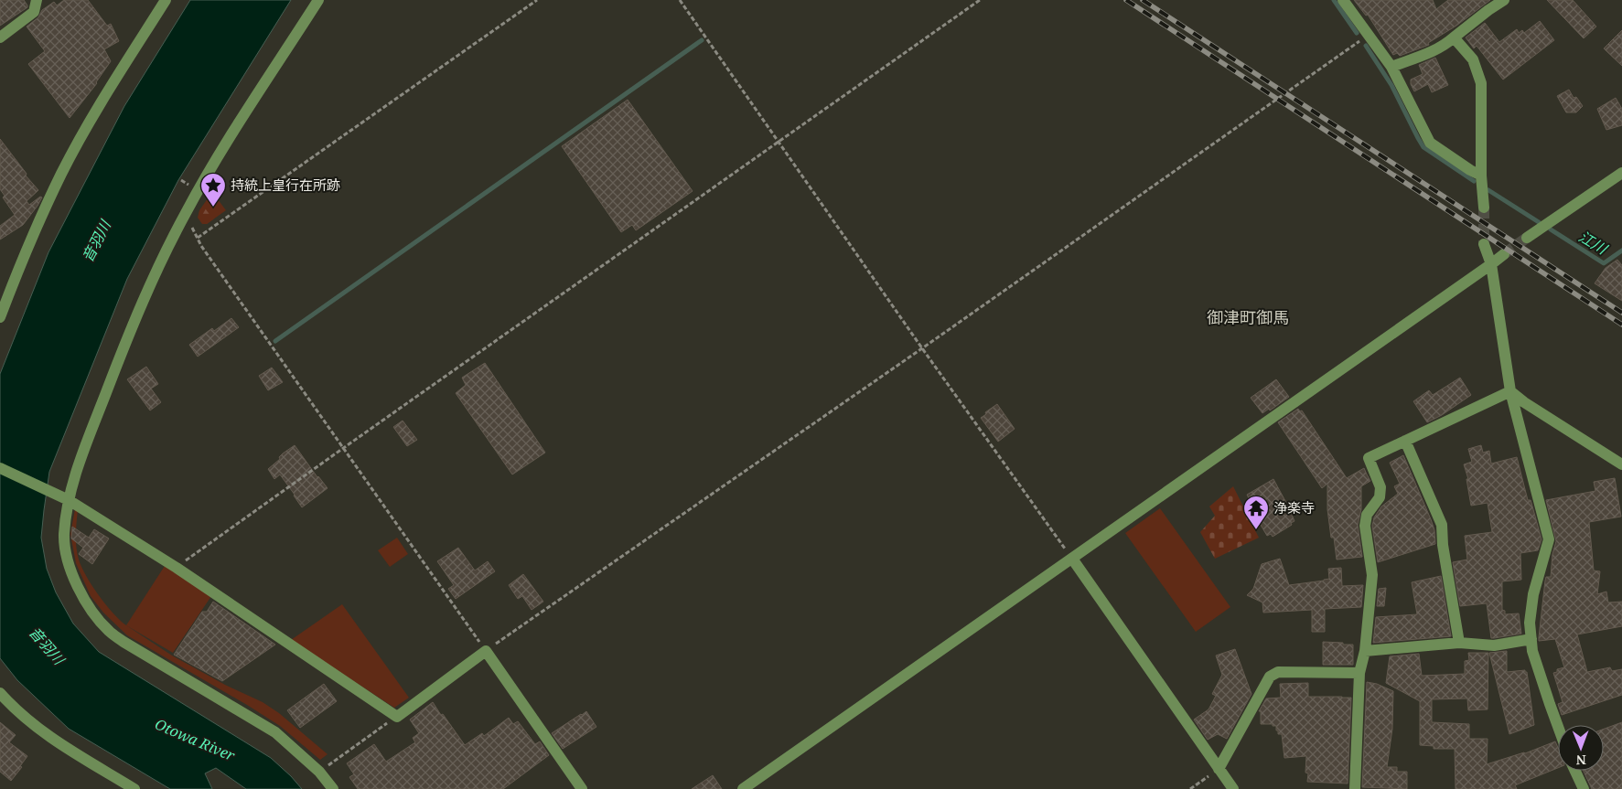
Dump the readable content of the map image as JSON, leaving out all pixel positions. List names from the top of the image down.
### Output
{
  "districts": ["御津町御馬"],
  "water": ["音羽川", "江川", "Otowa River"],
  "places": {
    "place": ["持統上皇行在所跡"],
    "temple": ["浄楽寺"]
  },
  "north": "bottom"
}
